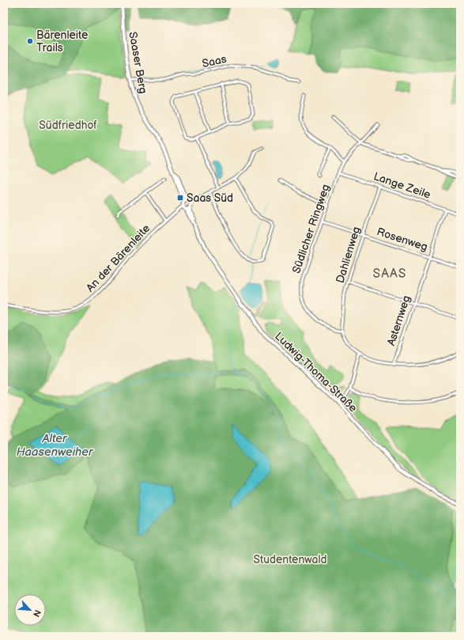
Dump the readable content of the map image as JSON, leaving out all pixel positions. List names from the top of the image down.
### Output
{
  "streets": {
    "street": [
      "Saas",
      "Saaser Berg",
      "Lange Zeile",
      "Südlicher Ringweg",
      "Rosenweg",
      "Dahlienweg",
      "An der Bärenleite",
      "Asternweg",
      "Ludwig-Thoma-Straße"
    ]
  },
  "crossings": [
    ["Saas", "Saaser Berg"],
    ["Saaser Berg", "Ludwig-Thoma-Straße"],
    ["Lange Zeile", "Südlicher Ringweg"],
    ["Lange Zeile", "Dahlienweg"],
    ["Lange Zeile", "Asternweg"],
    ["Südlicher Ringweg", "Rosenweg"],
    ["Südlicher Ringweg", "Dahlienweg"],
    ["Rosenweg", "Dahlienweg"],
    ["Rosenweg", "Asternweg"]
  ],
  "districts": ["SAAS"],
  "water": ["Alter Haasenweiher"],
  "parks": ["Südfriedhof", "Studentenwald"],
  "places": {
    "other": ["Bärenleite Trails"],
    "transit": ["Saas Süd"]
  },
  "north": "bottom right"
}
